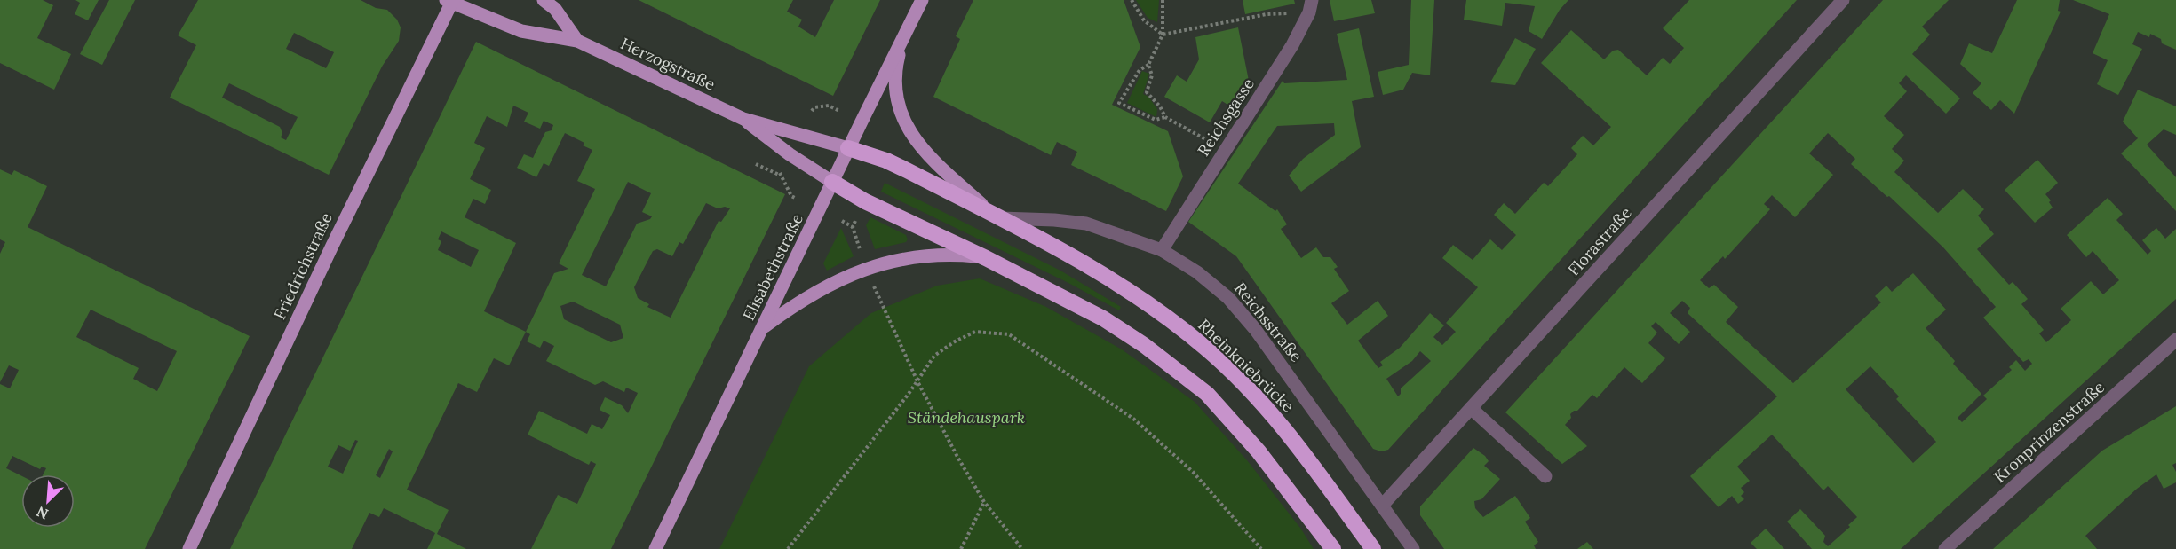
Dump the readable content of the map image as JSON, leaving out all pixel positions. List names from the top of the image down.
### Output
{
  "streets": {
    "highway": ["Reichsstraße", "Rheinkniebrücke"],
    "main road": ["Herzogstraße", "Friedrichstraße", "Elisabethstraße"],
    "street": ["Reichsgasse", "Florastraße", "Kronprinzenstraße"]
  },
  "crossings": [
    ["Herzogstraße", "Friedrichstraße"],
    ["Herzogstraße", "Elisabethstraße"],
    ["Herzogstraße", "Reichsstraße"],
    ["Reichsgasse", "Reichsstraße"],
    ["Florastraße", "Reichsstraße"],
    ["Elisabethstraße", "Reichsstraße"],
    ["Reichsstraße", "Rheinkniebrücke"]
  ],
  "parks": ["Ständehauspark"],
  "north": "bottom left"
}
